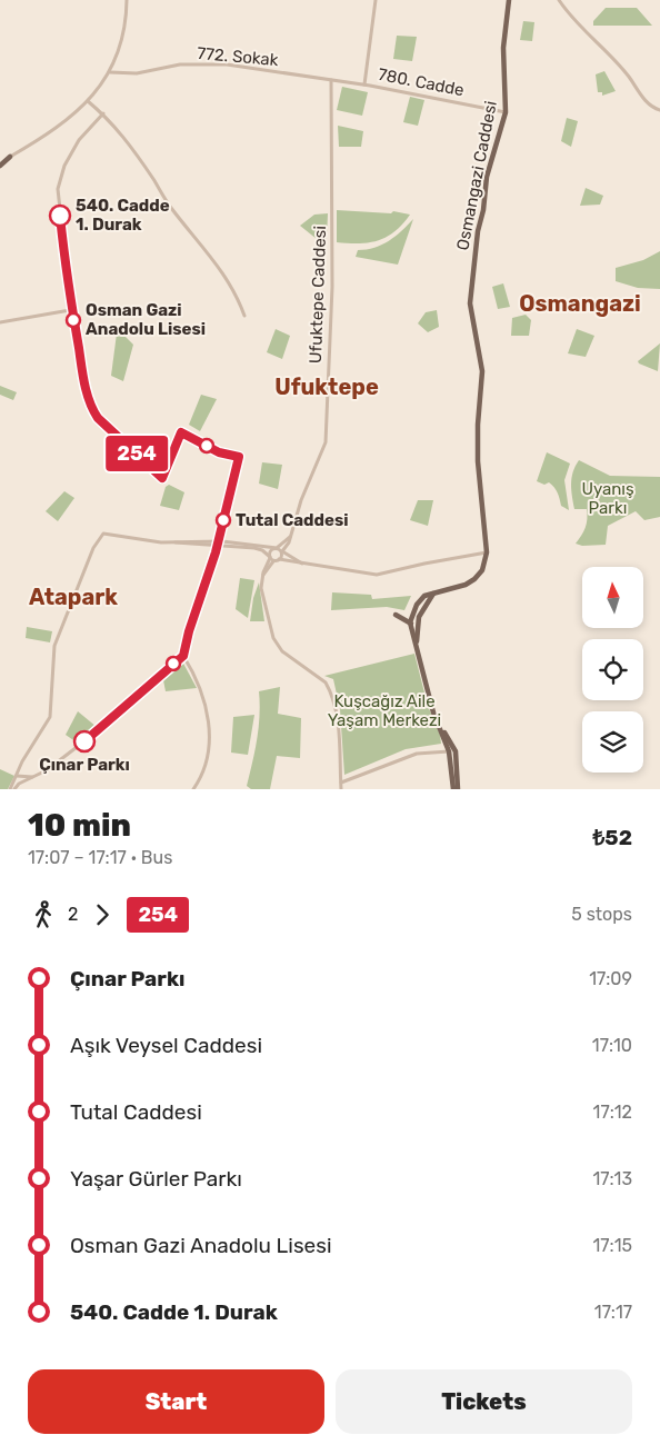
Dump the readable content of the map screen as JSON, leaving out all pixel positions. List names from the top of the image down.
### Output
{
  "streets": {
    "main road": ["Osmangazi Caddesi"],
    "street": ["772. Sokak", "780. Cadde", "Ufuktepe Caddesi"]
  },
  "crossings": [
    ["772. Sokak", "780. Cadde"],
    ["772. Sokak", "Ufuktepe Caddesi"],
    ["780. Cadde", "Osmangazi Caddesi"],
    ["780. Cadde", "Ufuktepe Caddesi"]
  ],
  "districts": ["Osmangazi", "Ufuktepe", "Atapark"],
  "parks": ["Uyanış Parkı", "Kuşcağız Aile Yaşam Merkezi"],
  "places": [
    "540. Cadde 1. Durak",
    "Osman Gazi Anadolu Lisesi",
    "Tutal Caddesi",
    "Çınar Parkı"
  ],
  "lines": ["bus line 254"],
  "north": "top",
  "page": {
    "on_map": "254",
    "heading": ["10 min", "17:07 – 17:17 · Bus", "₺52"],
    "legs": ["2", "254", "5 stops"],
    "list": [
      {
        "name": "Çınar Parkı",
        "value": "17:09"
      },
      {
        "name": "Aşık Veysel Caddesi",
        "value": "17:10"
      },
      {
        "name": "Tutal Caddesi",
        "value": "17:12"
      },
      {
        "name": "Yaşar Gürler Parkı",
        "value": "17:13"
      },
      {
        "name": "Osman Gazi Anadolu Lisesi",
        "value": "17:15"
      },
      {
        "name": "540. Cadde 1. Durak",
        "value": "17:17"
      }
    ],
    "buttons": ["Start", "Tickets"]
  }
}
